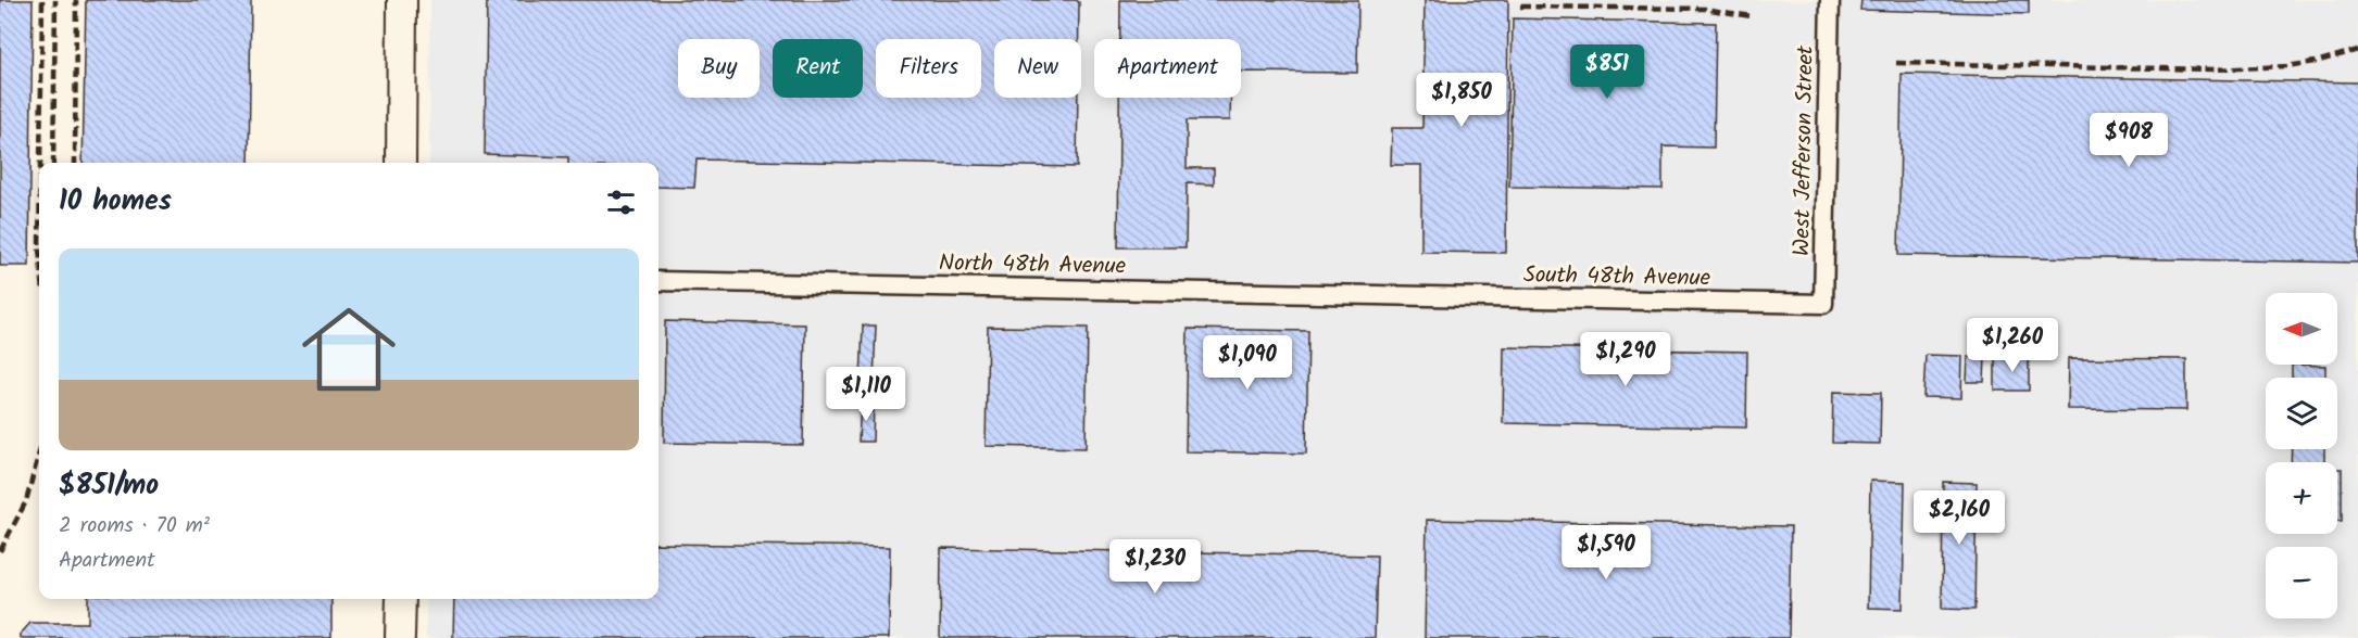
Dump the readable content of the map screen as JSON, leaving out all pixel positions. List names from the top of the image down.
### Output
{
  "streets": {
    "street": ["West Jefferson Street", "North 48th Avenue", "South 48th Avenue"]
  },
  "crossings": [
    ["West Jefferson Street", "South 48th Avenue"],
    ["North 48th Avenue", "South 48th Avenue"]
  ],
  "north": "left",
  "page": {
    "chip": [
      "Buy",
      "Rent",
      "Filters",
      "New",
      "Apartment"
    ],
    "price": [
      "$851",
      "$1,850",
      "$908",
      "$1,260",
      "$1,290",
      "$1,090",
      "$1,110",
      "$2,160",
      "$1,590",
      "$1,230"
    ],
    "heading": "10 homes",
    "list": [
      {
        "name": "$851/mo",
        "note": "2 rooms · 70 m² · Apartment"
      }
    ],
    "map_buttons": ["+", "−"]
  }
}
